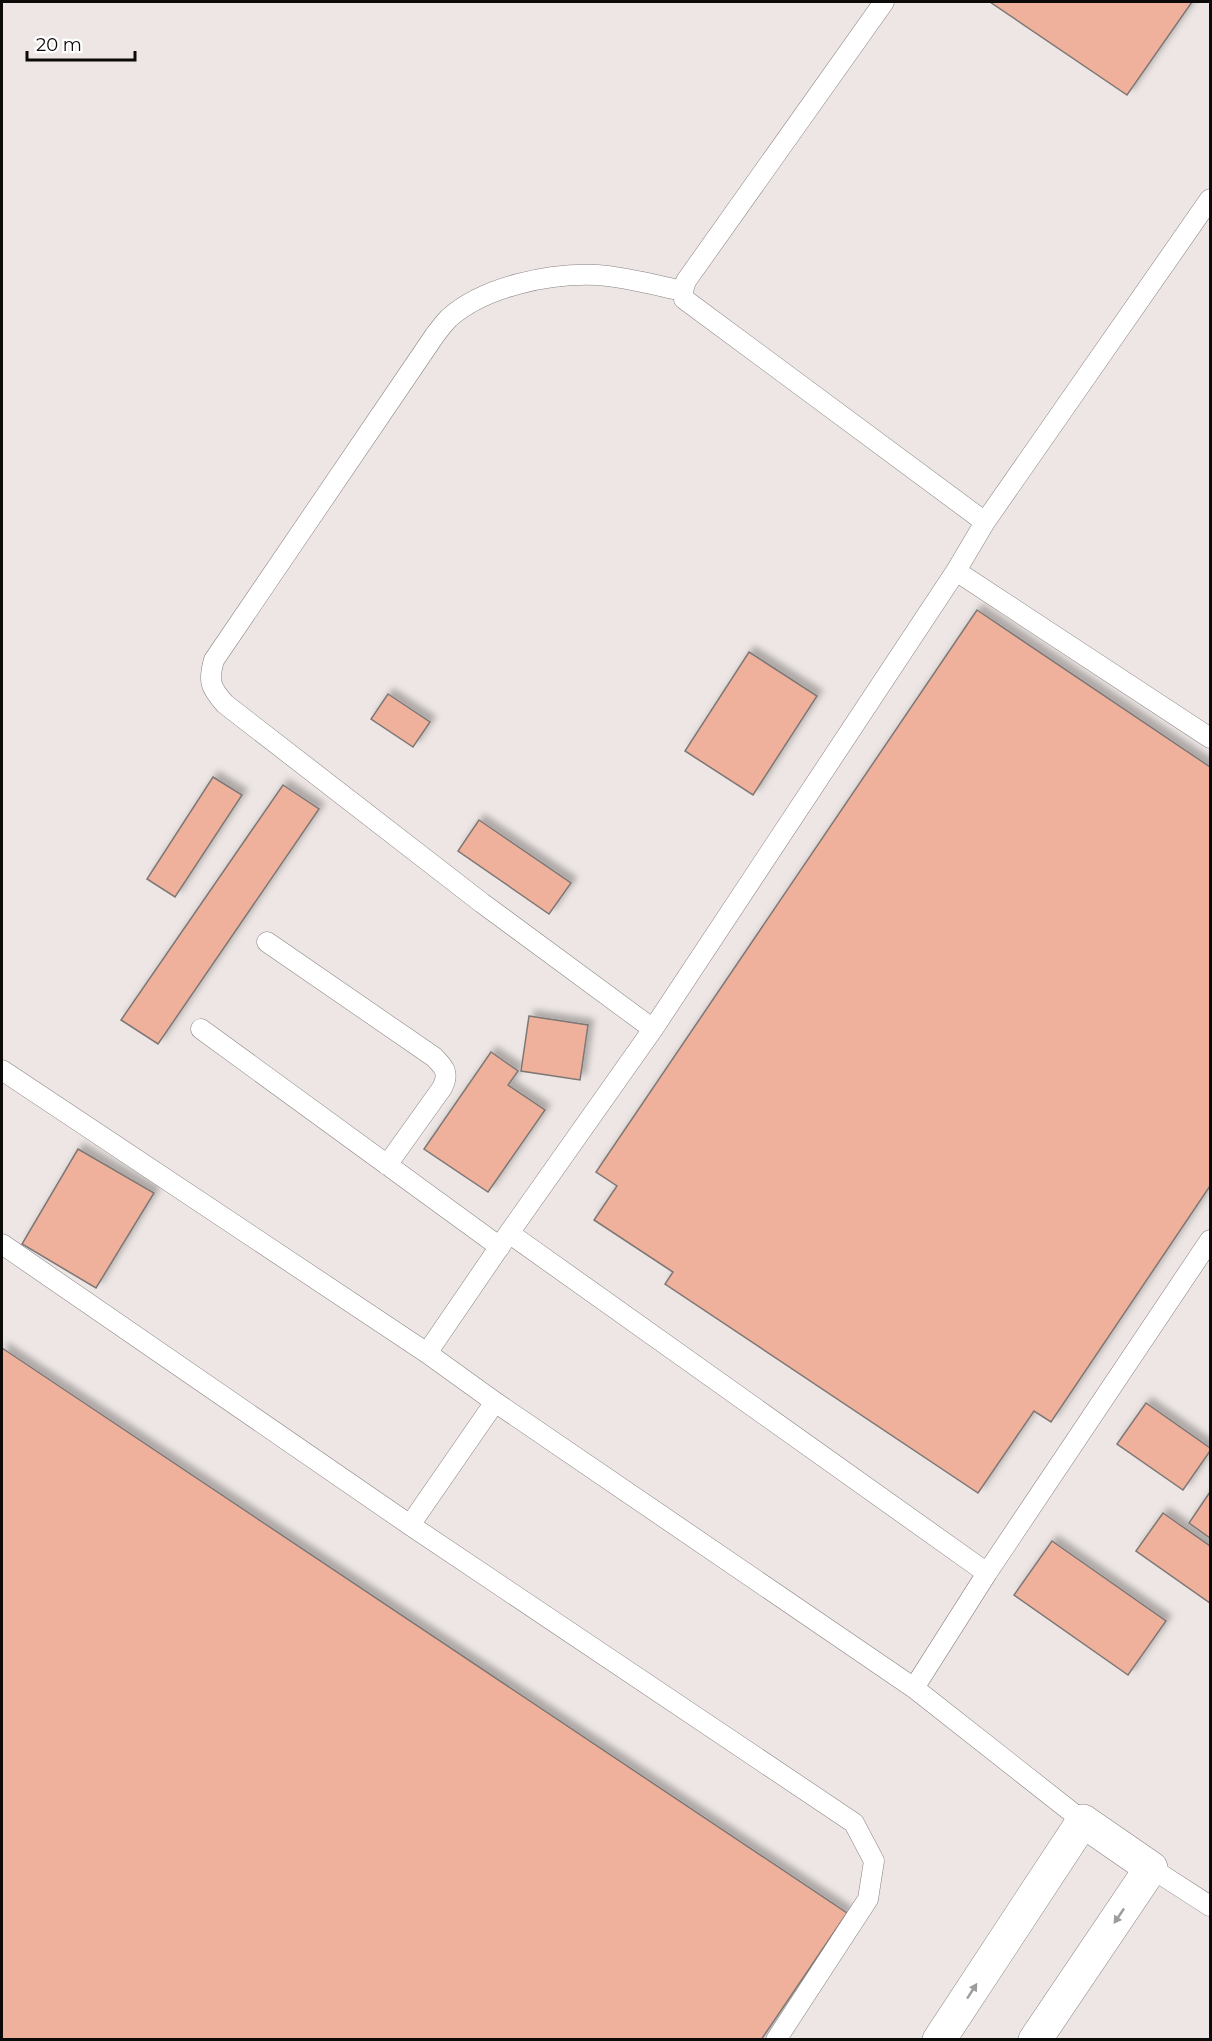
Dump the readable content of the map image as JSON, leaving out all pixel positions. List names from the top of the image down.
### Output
{
  "scale_bar": "20 m"
}
